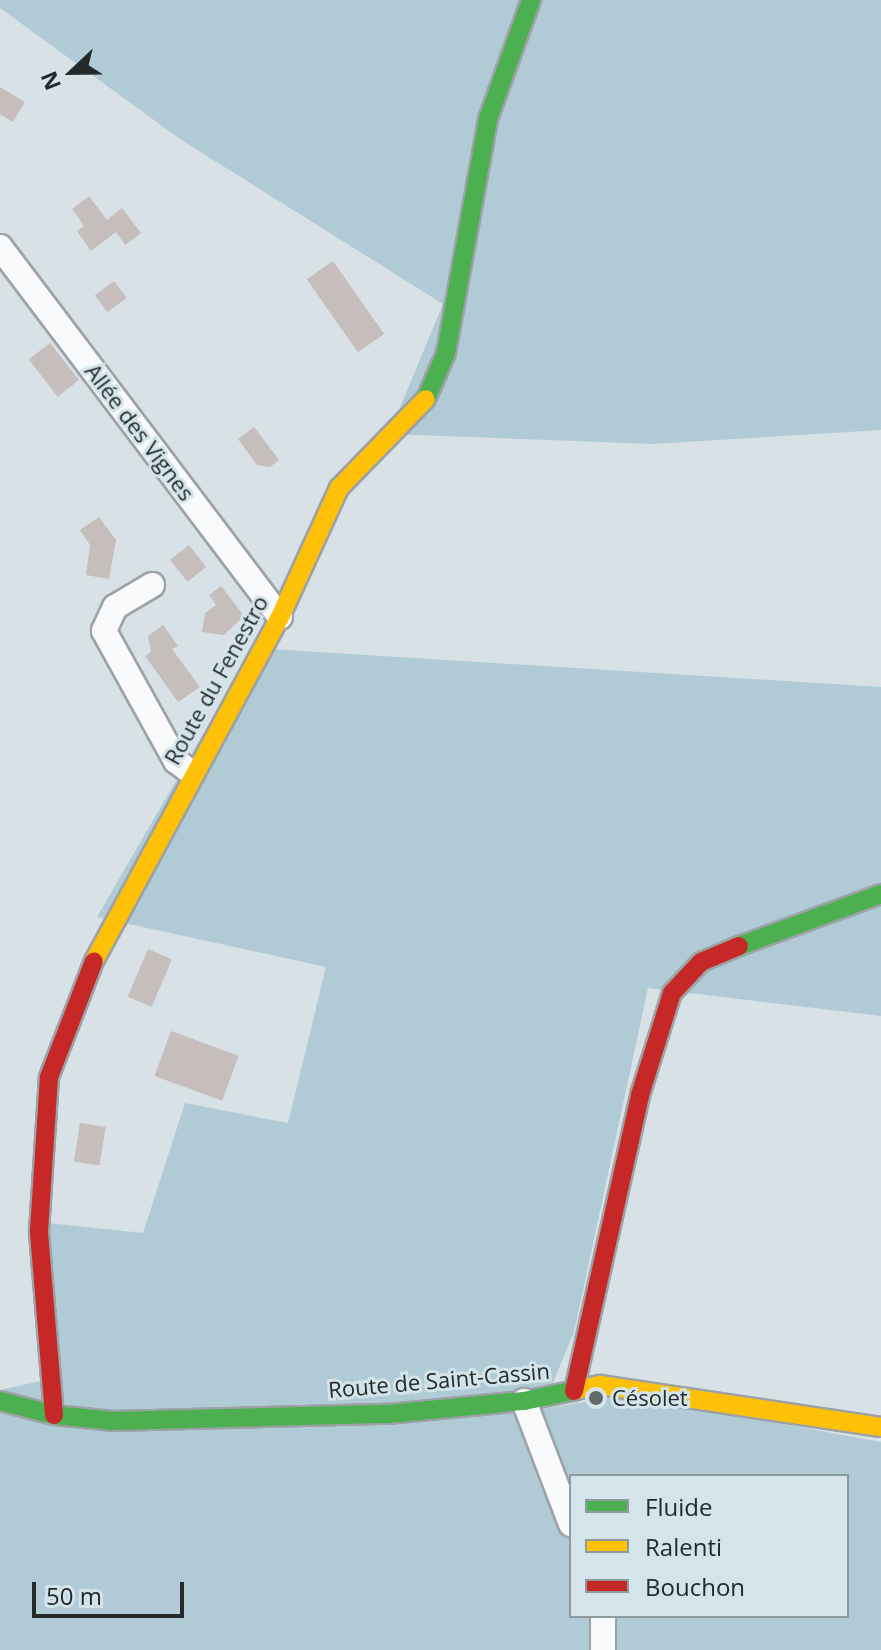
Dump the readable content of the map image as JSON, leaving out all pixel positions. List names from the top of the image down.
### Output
{
  "streets": {
    "street": ["Allée des Vignes", "Route du Fenestro", "Route de Saint-Cassin"]
  },
  "crossings": [
    ["Allée des Vignes", "Route du Fenestro"],
    ["Route du Fenestro", "Route de Saint-Cassin"]
  ],
  "places": ["Césolet"],
  "legend": ["Fluide", "Ralenti", "Bouchon"],
  "scale_bar": "50 m",
  "north": "left"
}
